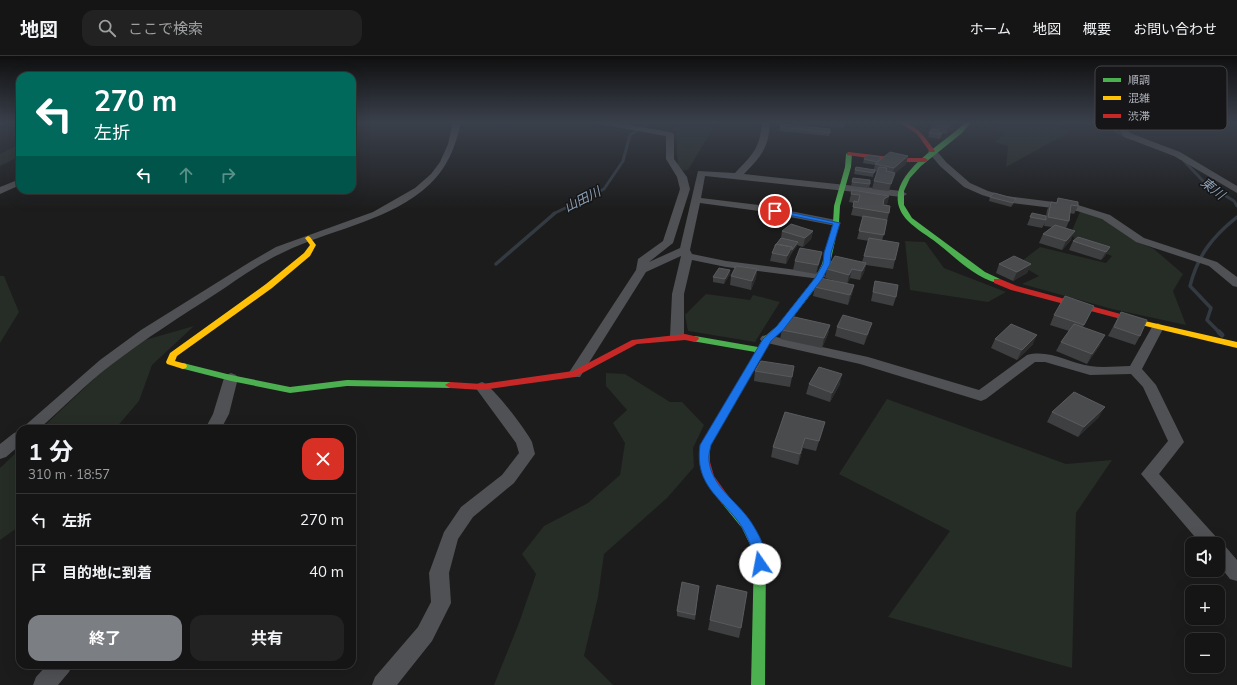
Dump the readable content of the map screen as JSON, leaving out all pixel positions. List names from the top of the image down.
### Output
{
  "water": ["東川", "山田川"],
  "legend": ["順調", "混雑", "渋滞"],
  "page": {
    "header": "地図",
    "search": "ここで検索",
    "nav": [
      "ホーム",
      "地図",
      "概要",
      "お問い合わせ"
    ],
    "turn": ["270 m", "左折"],
    "heading": ["1 分", "310 m · 18:57"],
    "list": [
      {
        "name": "左折",
        "value": "270 m"
      },
      {
        "name": "目的地に到着",
        "value": "40 m"
      }
    ],
    "map_buttons": ["+", "−"],
    "buttons": ["終了", "共有"]
  }
}
